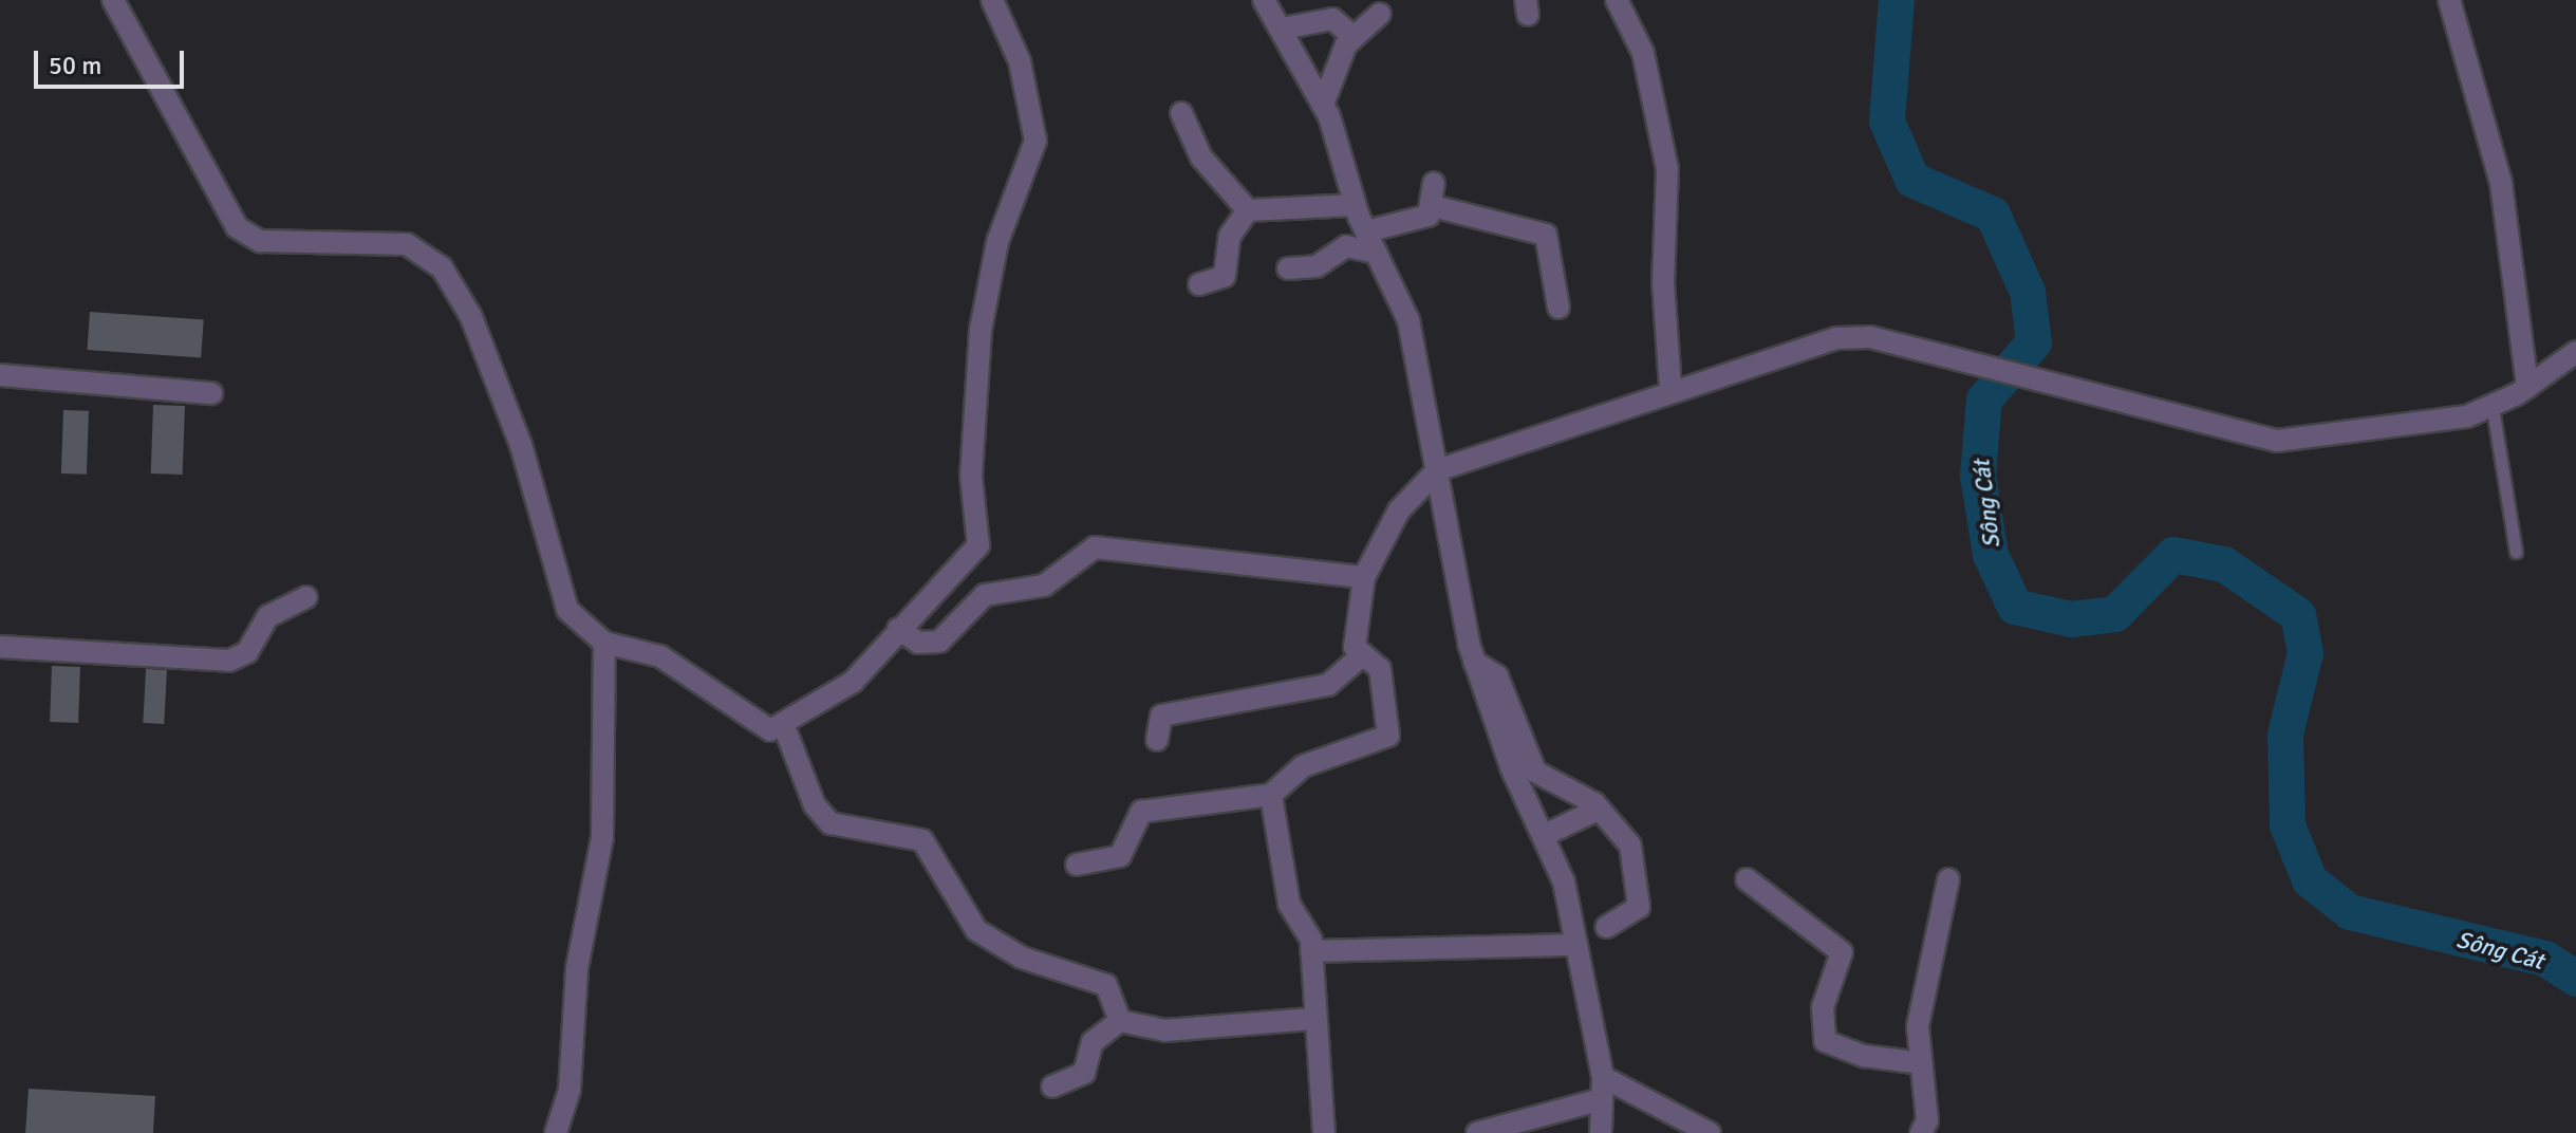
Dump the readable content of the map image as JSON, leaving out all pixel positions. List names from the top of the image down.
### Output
{
  "water": ["Sông Cát"],
  "scale_bar": "50 m"
}
